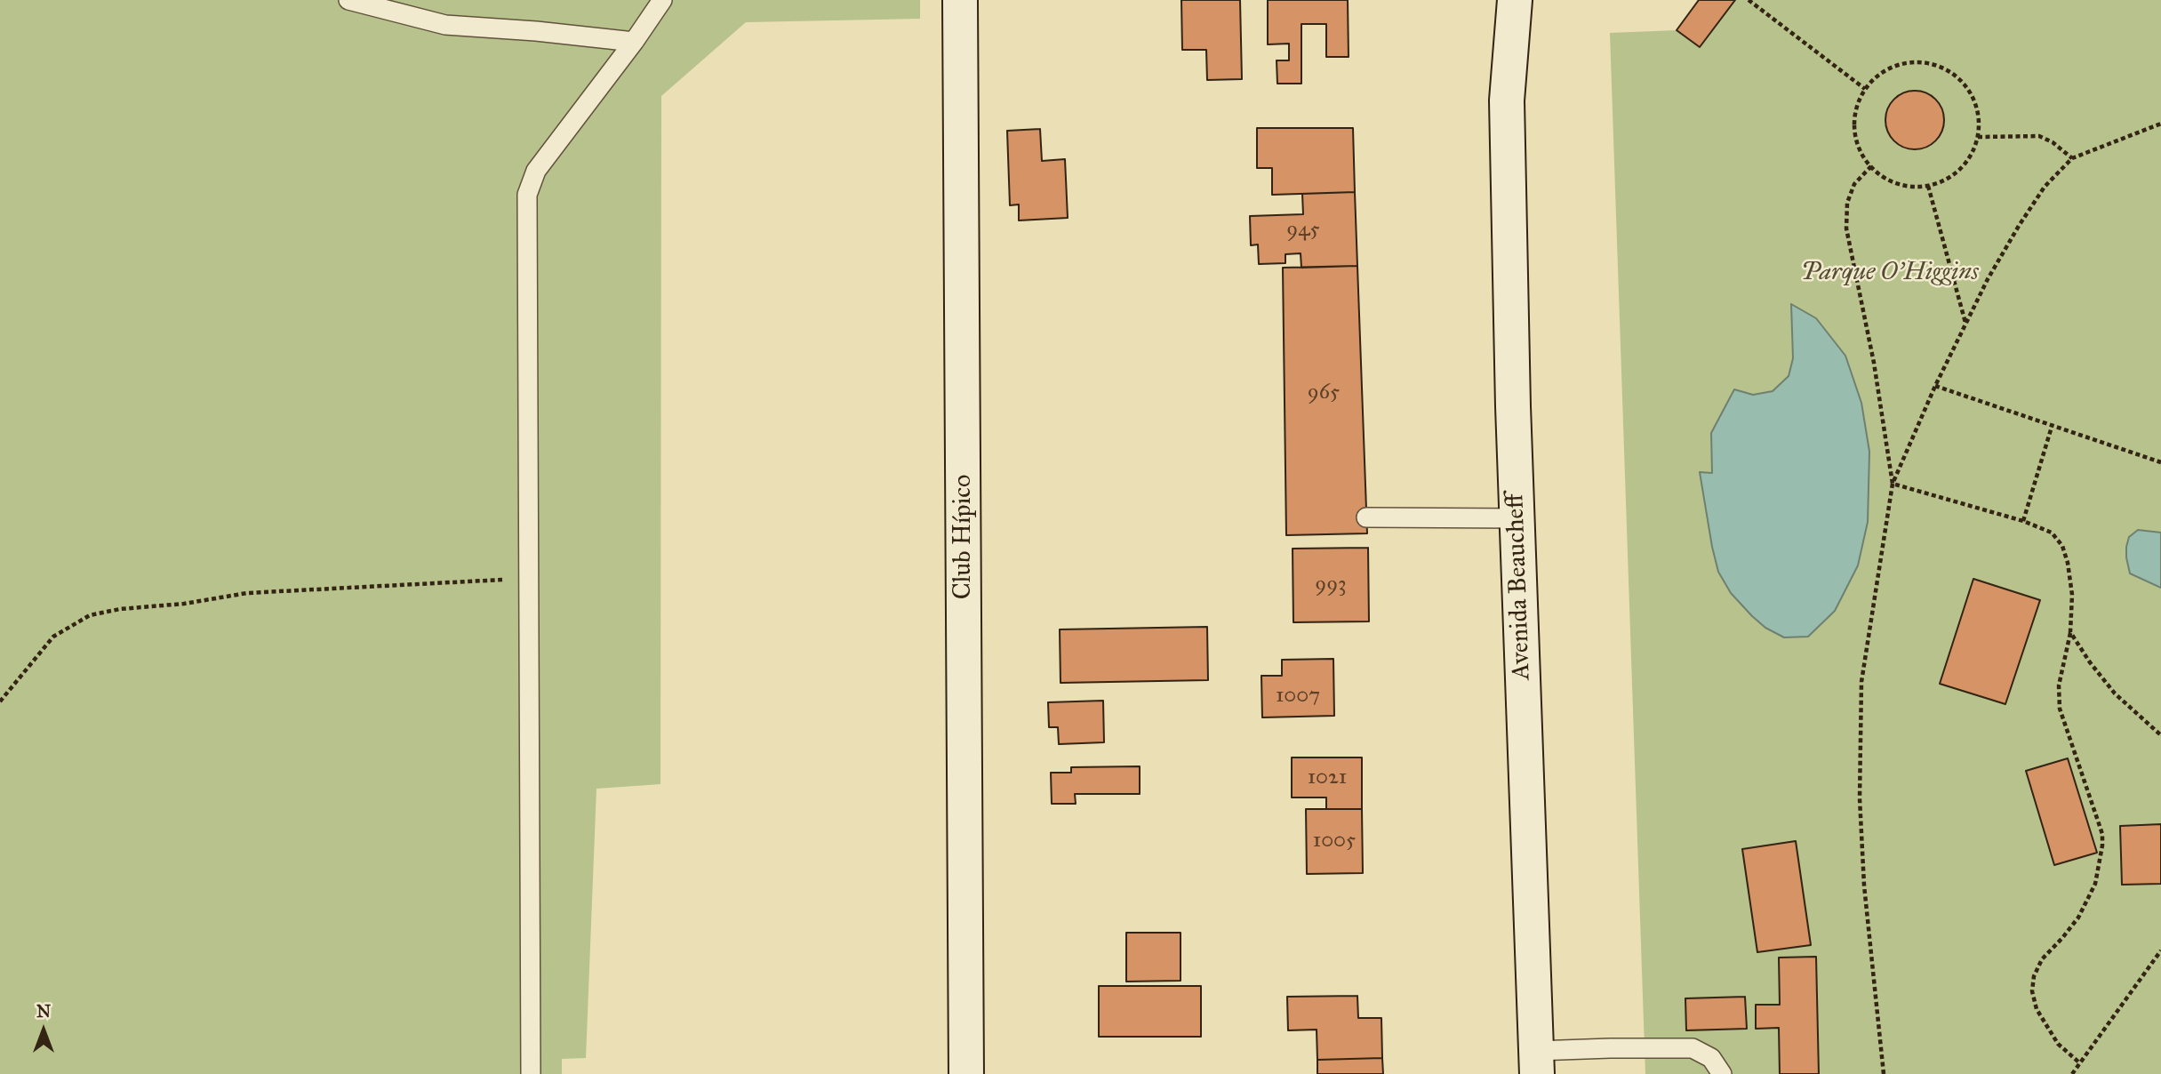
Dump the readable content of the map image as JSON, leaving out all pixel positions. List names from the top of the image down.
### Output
{
  "streets": {
    "main road": ["Club Hípico", "Avenida Beaucheff"]
  },
  "parks": ["Parque O'Higgins"],
  "house_numbers": [
    "945",
    "965",
    "993",
    "1007",
    "1021",
    "1005"
  ],
  "north": "top"
}
